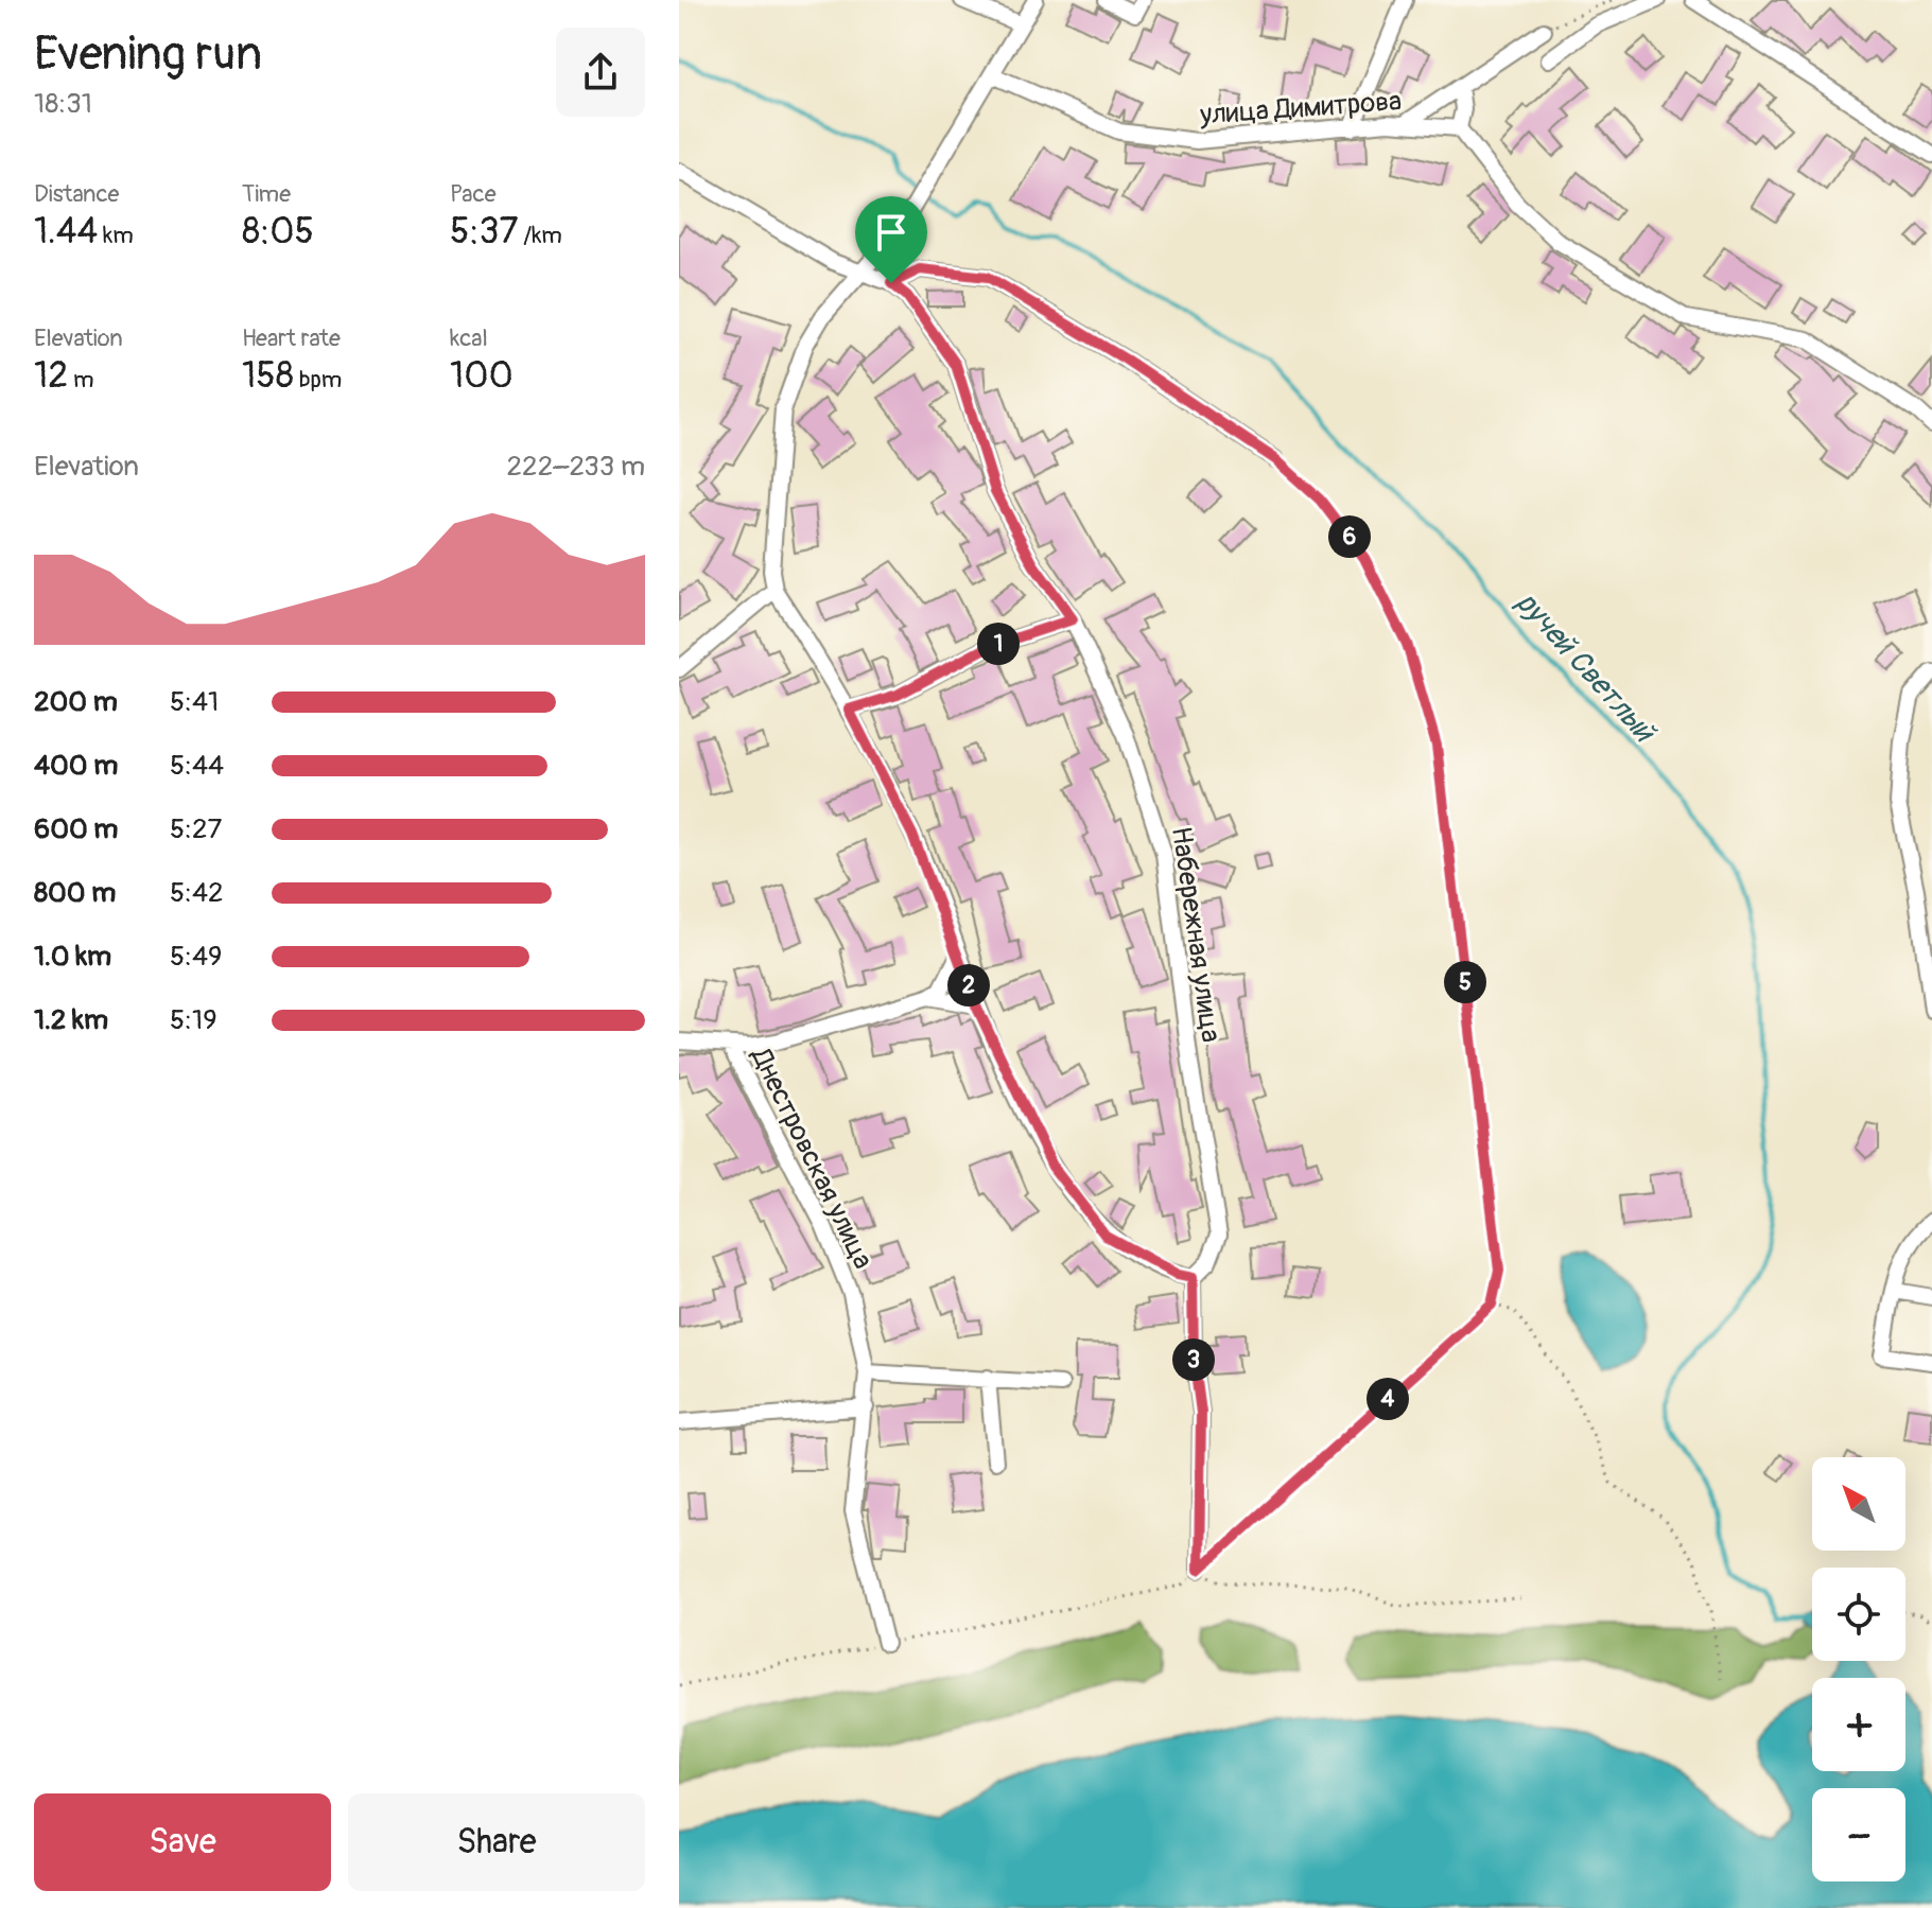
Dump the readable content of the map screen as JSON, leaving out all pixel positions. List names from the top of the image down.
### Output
{
  "streets": {
    "street": ["улица Димитрова", "Набережная улица", "Днестровская улица"]
  },
  "water": ["ручей Светлый"],
  "north": "top left",
  "page": {
    "heading": ["Evening run", "18:31"],
    "stats": [
      ["Distance", "1.44 km"],
      ["Time", "8:05"],
      ["Pace", "5:37 /km"],
      ["Elevation", "12 m"],
      ["Heart rate", "158 bpm"],
      ["kcal", "100"]
    ],
    "chart": ["Elevation", "222–233 m"],
    "pins": [
      "6",
      "1",
      "5",
      "2",
      "3",
      "4"
    ],
    "list": [
      {
        "name": "200 m",
        "note": "5:41"
      },
      {
        "name": "400 m",
        "note": "5:44"
      },
      {
        "name": "600 m",
        "note": "5:27"
      },
      {
        "name": "800 m",
        "note": "5:42"
      },
      {
        "name": "1.0 km",
        "note": "5:49"
      },
      {
        "name": "1.2 km",
        "note": "5:19"
      }
    ],
    "map_buttons": ["+", "−"],
    "buttons": ["Save", "Share"]
  }
}
